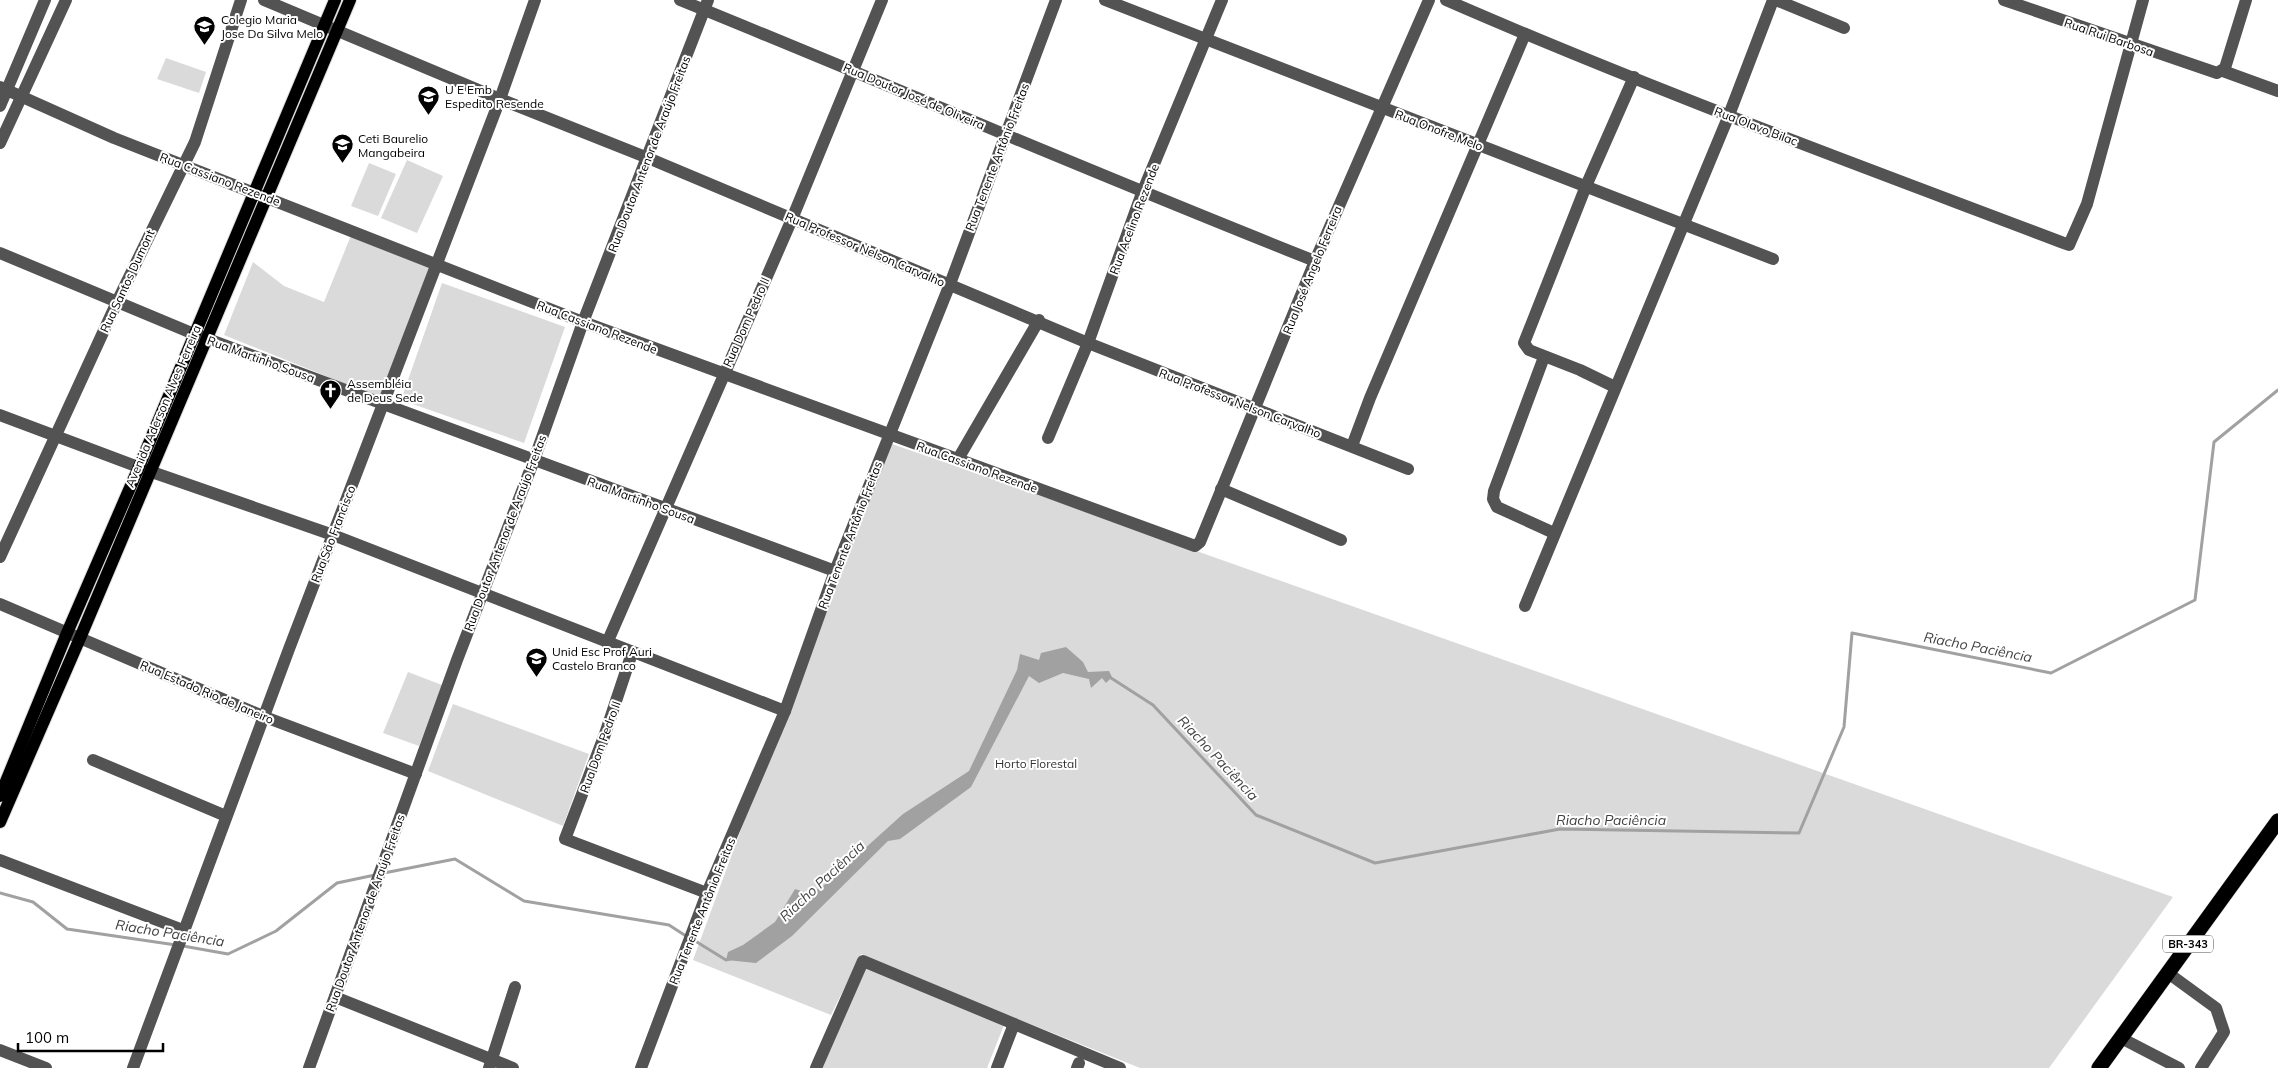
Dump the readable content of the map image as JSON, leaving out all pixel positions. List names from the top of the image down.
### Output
{
  "streets": {
    "highway": ["BR-343"],
    "main road": ["Avenida Aderson Alves Ferreira"],
    "street": [
      "Rua Rui Barbosa",
      "Rua Doutor José de Oliveira",
      "Rua Olavo Bilac",
      "Rua Onofre Melo",
      "Rua Doutor Antenor de Araújo Freitas",
      "Rua Tenente Antônio Freitas",
      "Rua Cassiano Rezende",
      "Rua Acelino Rezende",
      "Rua Professor Nelson Carvalho",
      "Rua José Angelo Ferreira",
      "Rua Santos Dumont",
      "Rua Dom Pedro II",
      "Rua Martinho Sousa",
      "Rua São Francisco",
      "Rua Estado Rio de Janeiro"
    ]
  },
  "crossings": [
    ["Rua Rui Barbosa", "Rua Olavo Bilac"],
    ["Rua Doutor José de Oliveira", "Rua Doutor Antenor de Araújo Freitas"],
    ["Rua Doutor José de Oliveira", "Rua Tenente Antônio Freitas"],
    ["Rua Doutor José de Oliveira", "Rua Acelino Rezende"],
    ["Rua Doutor José de Oliveira", "Rua José Angelo Ferreira"],
    ["Rua Doutor José de Oliveira", "Rua Dom Pedro II"],
    ["Rua Onofre Melo", "Rua Acelino Rezende"],
    ["Rua Onofre Melo", "Rua José Angelo Ferreira"],
    ["Rua Doutor Antenor de Araújo Freitas", "Rua Cassiano Rezende"],
    ["Rua Doutor Antenor de Araújo Freitas", "Rua Professor Nelson Carvalho"],
    ["Rua Doutor Antenor de Araújo Freitas", "Rua Martinho Sousa"],
    ["Rua Doutor Antenor de Araújo Freitas", "Rua Estado Rio de Janeiro"],
    ["Rua Tenente Antônio Freitas", "Rua Cassiano Rezende"],
    ["Rua Tenente Antônio Freitas", "Rua Professor Nelson Carvalho"],
    ["Rua Tenente Antônio Freitas", "Rua Dom Pedro II"],
    ["Rua Tenente Antônio Freitas", "Rua Martinho Sousa"],
    ["Rua Cassiano Rezende", "Rua José Angelo Ferreira"],
    ["Rua Cassiano Rezende", "Rua Santos Dumont"],
    ["Rua Cassiano Rezende", "Rua Dom Pedro II"],
    ["Rua Cassiano Rezende", "Avenida Aderson Alves Ferreira"],
    ["Rua Cassiano Rezende", "Rua São Francisco"],
    ["Rua Acelino Rezende", "Rua Professor Nelson Carvalho"],
    ["Rua Professor Nelson Carvalho", "Rua José Angelo Ferreira"],
    ["Rua Professor Nelson Carvalho", "Rua Dom Pedro II"],
    ["Rua Professor Nelson Carvalho", "Avenida Aderson Alves Ferreira"],
    ["Rua Professor Nelson Carvalho", "Rua São Francisco"],
    ["Rua Santos Dumont", "Rua Martinho Sousa"],
    ["Rua Dom Pedro II", "Rua Martinho Sousa"],
    ["Rua Martinho Sousa", "Avenida Aderson Alves Ferreira"],
    ["Rua Martinho Sousa", "Rua São Francisco"],
    ["Avenida Aderson Alves Ferreira", "Rua Estado Rio de Janeiro"],
    ["Rua São Francisco", "Rua Estado Rio de Janeiro"]
  ],
  "water": ["Riacho Paciência"],
  "parks": ["Horto Florestal"],
  "places": {
    "school or university": [
      "Colegio Maria Jose Da Silva Melo",
      "U E Emb Espedito Resende",
      "Ceti Baurelio Mangabeira",
      "Unid Esc Prof Auri Castelo Branco"
    ],
    "church": ["Assembléia de Deus Sede"]
  },
  "scale_bar": "100 m"
}
